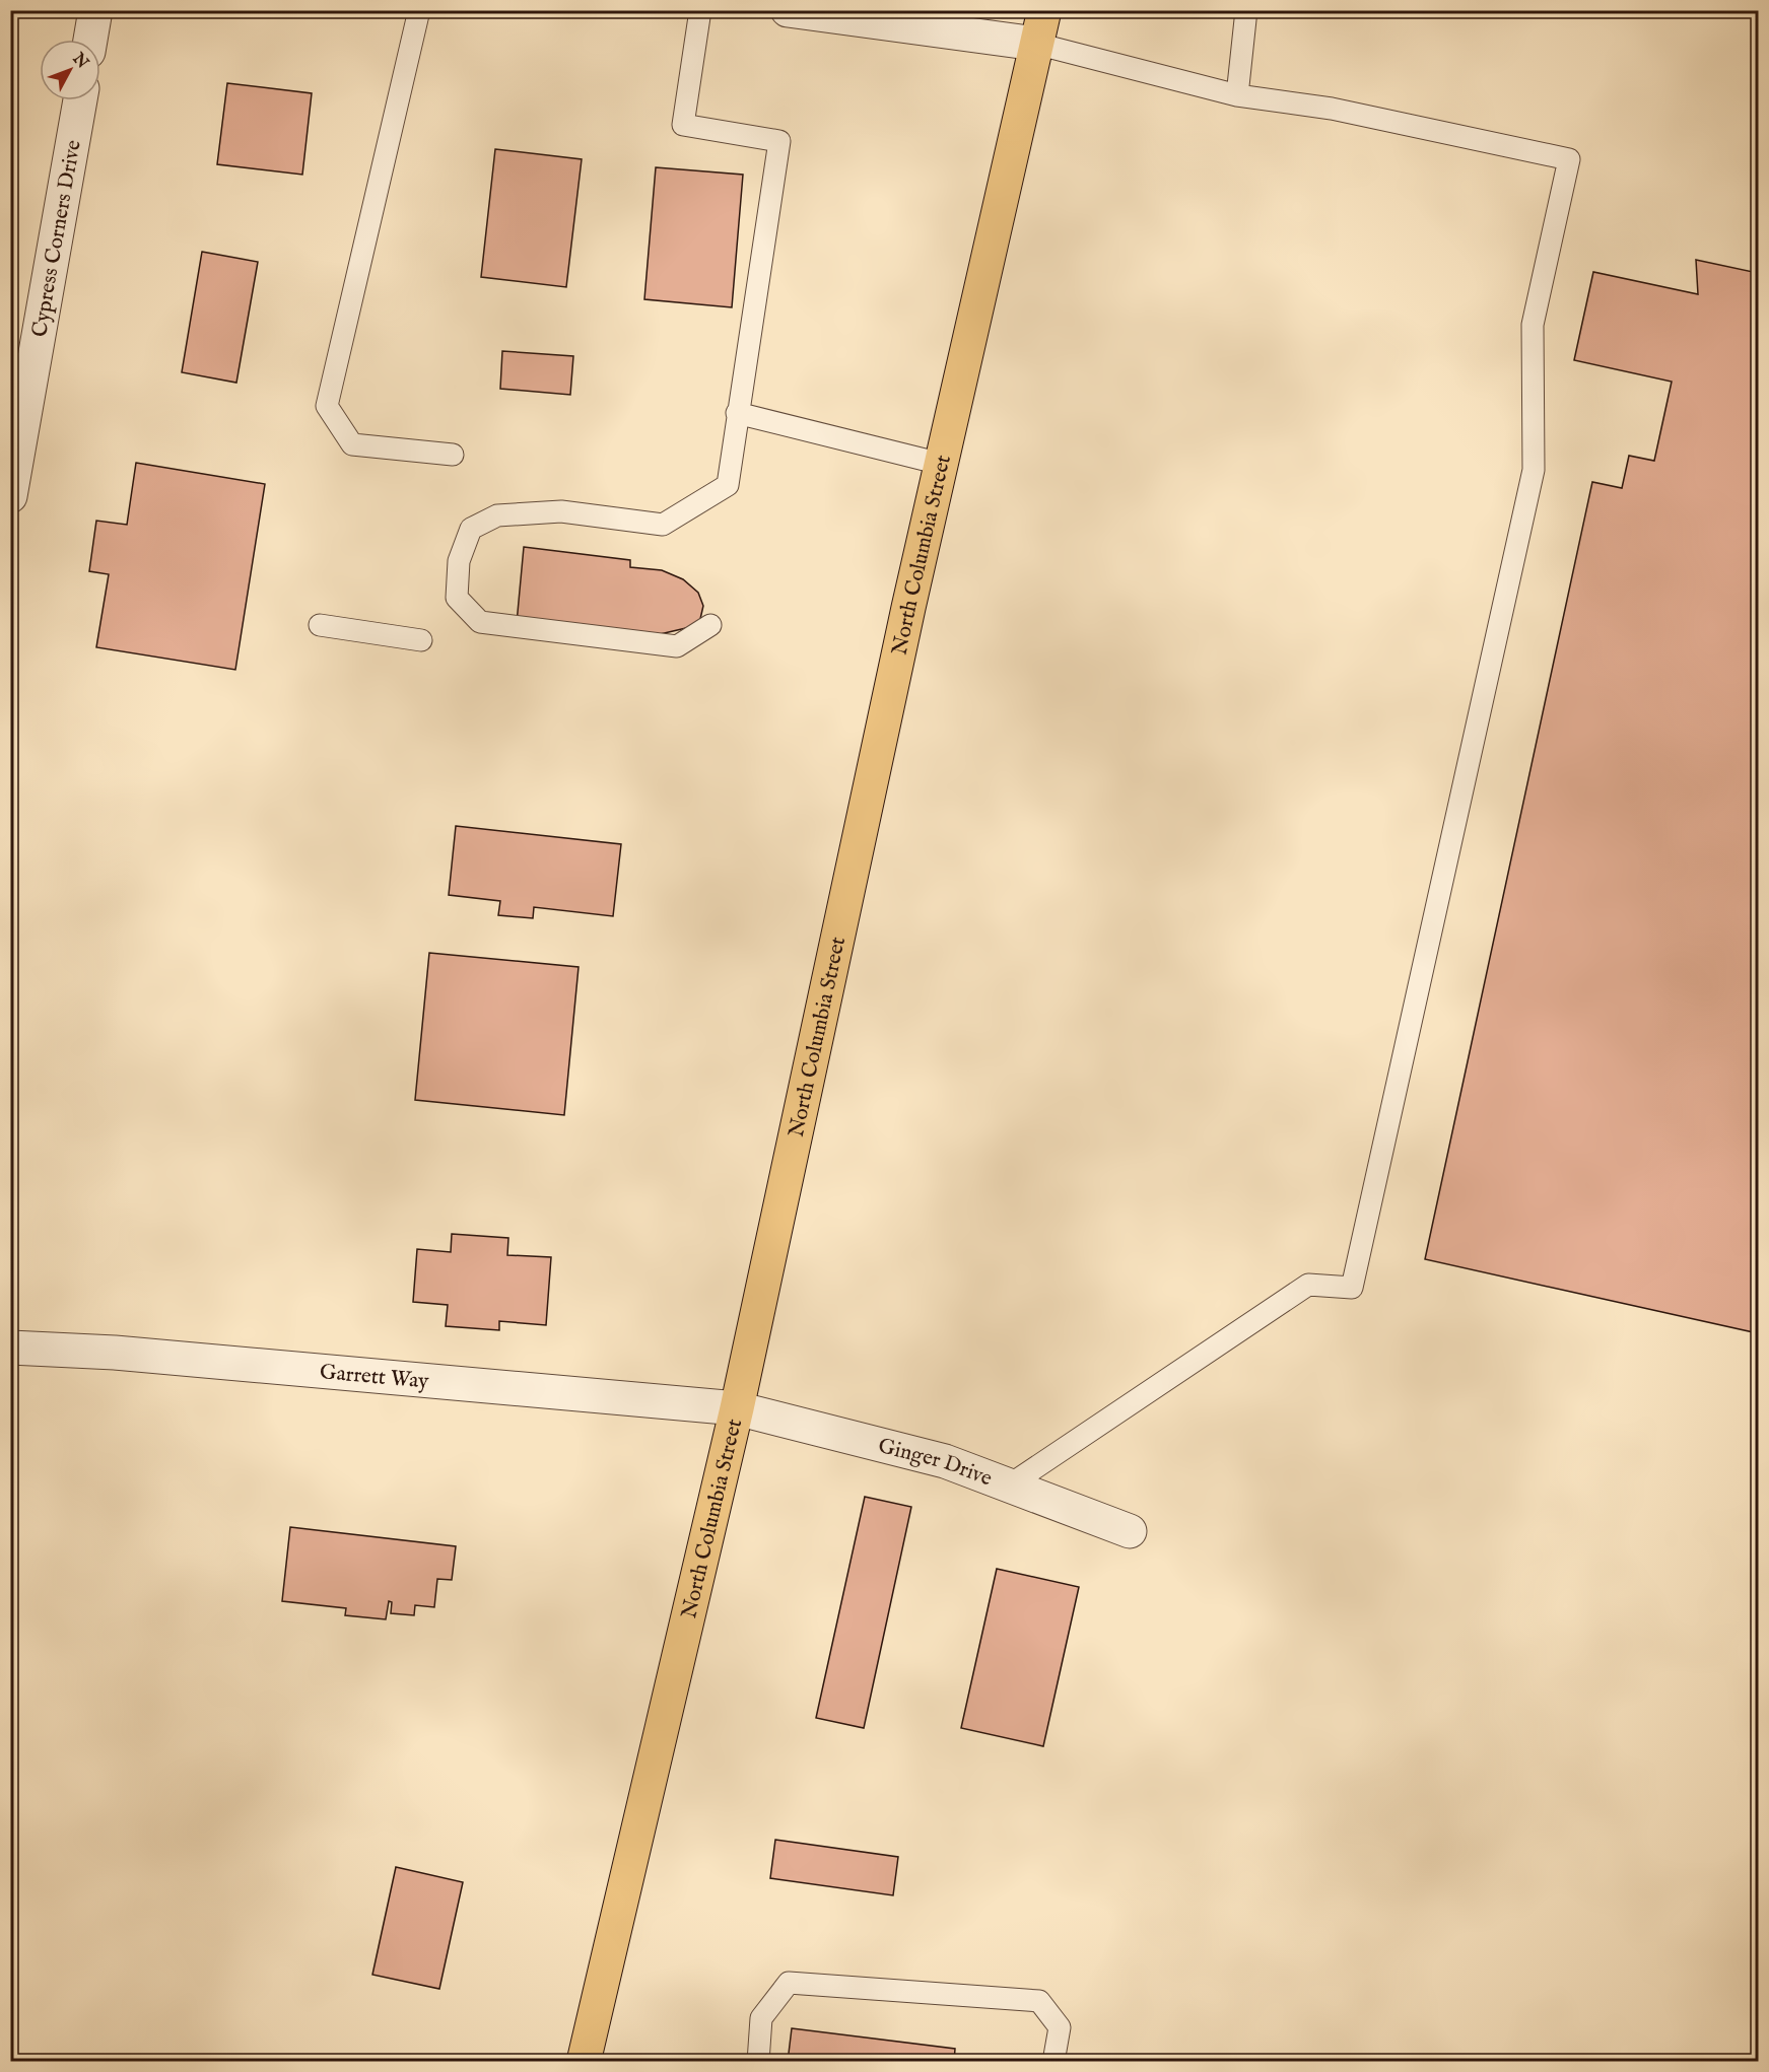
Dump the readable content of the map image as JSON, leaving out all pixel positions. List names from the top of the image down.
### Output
{
  "streets": {
    "main road": ["North Columbia Street"],
    "street": ["Cypress Corners Drive", "Garrett Way", "Ginger Drive"]
  },
  "crossings": [
    ["North Columbia Street", "Garrett Way"],
    ["North Columbia Street", "Ginger Drive"],
    ["Garrett Way", "Ginger Drive"]
  ],
  "north": "top right"
}
